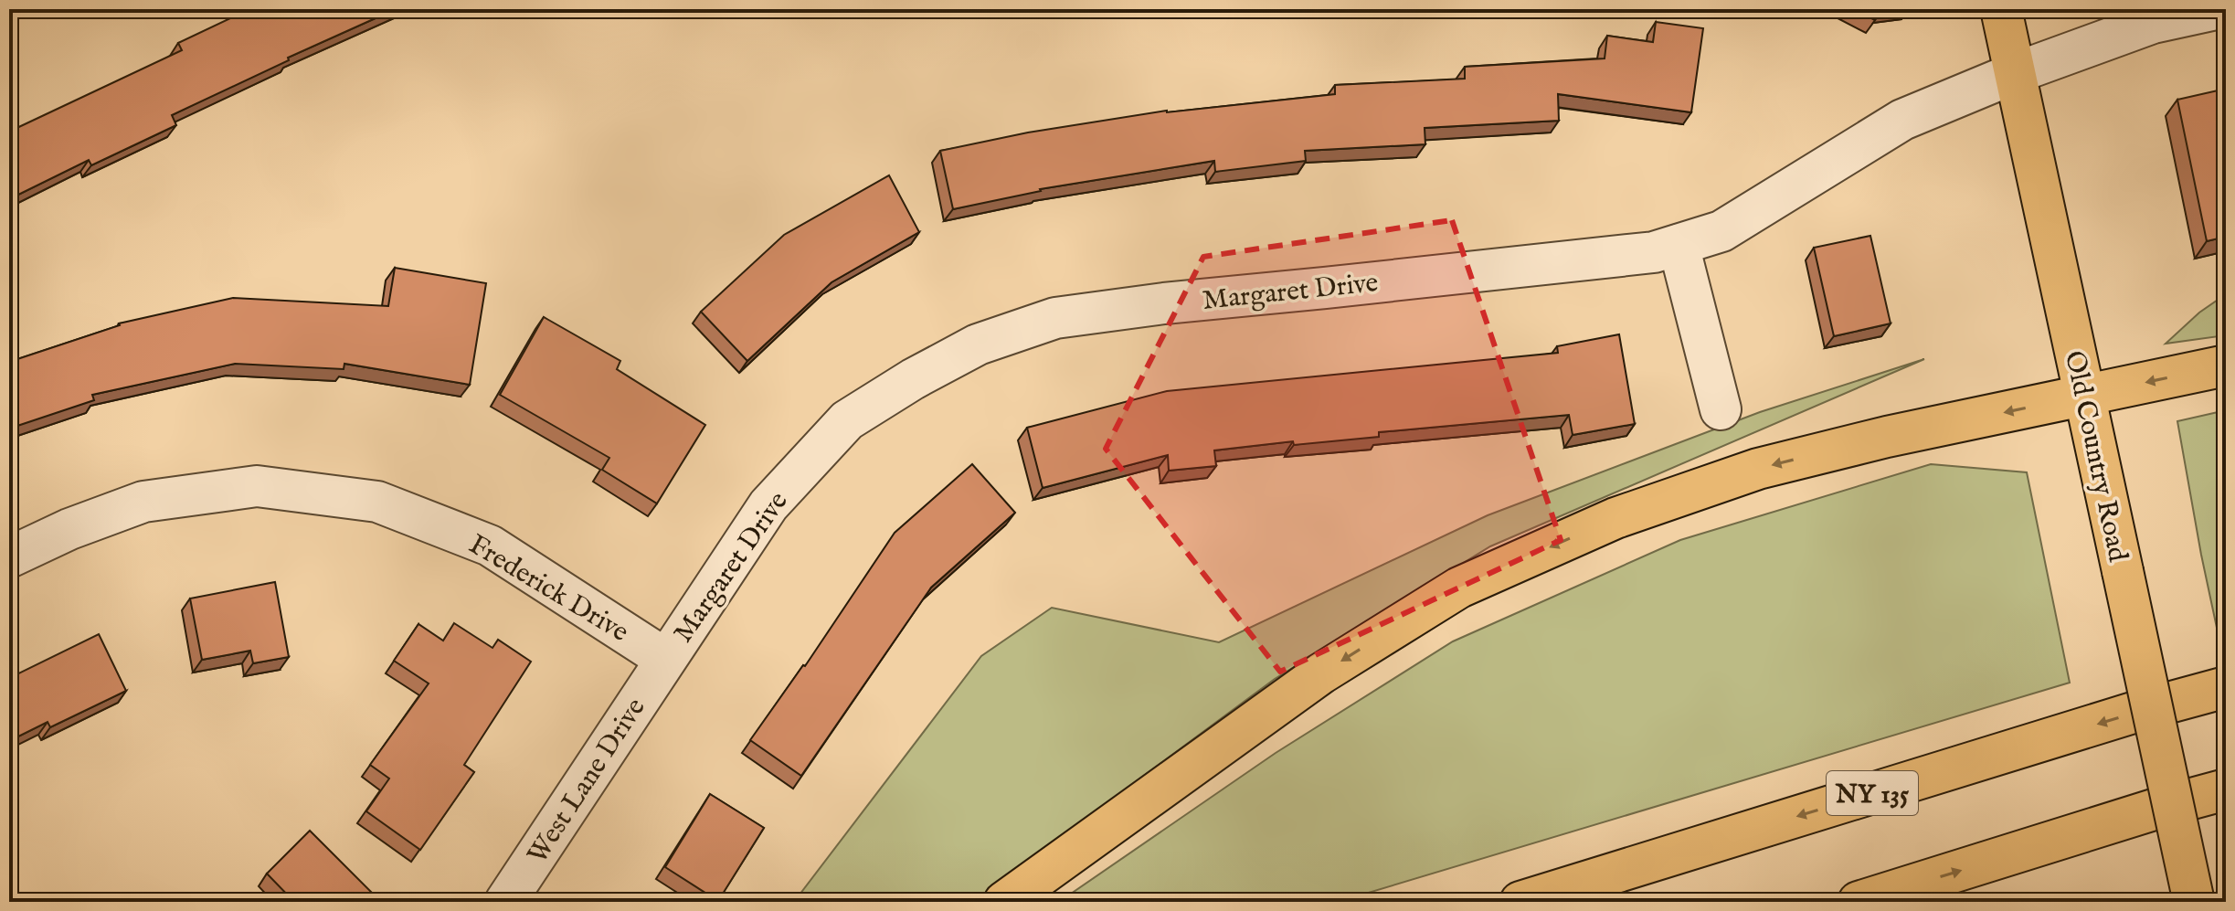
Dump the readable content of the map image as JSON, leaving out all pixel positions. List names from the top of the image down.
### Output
{
  "streets": {
    "main road": ["Old Country Road", "NY 135"],
    "street": ["Margaret Drive", "Frederick Drive", "West Lane Drive"]
  },
  "crossings": [
    ["Margaret Drive", "Old Country Road"],
    ["Margaret Drive", "Frederick Drive"],
    ["Margaret Drive", "West Lane Drive"],
    ["Frederick Drive", "West Lane Drive"]
  ]
}
